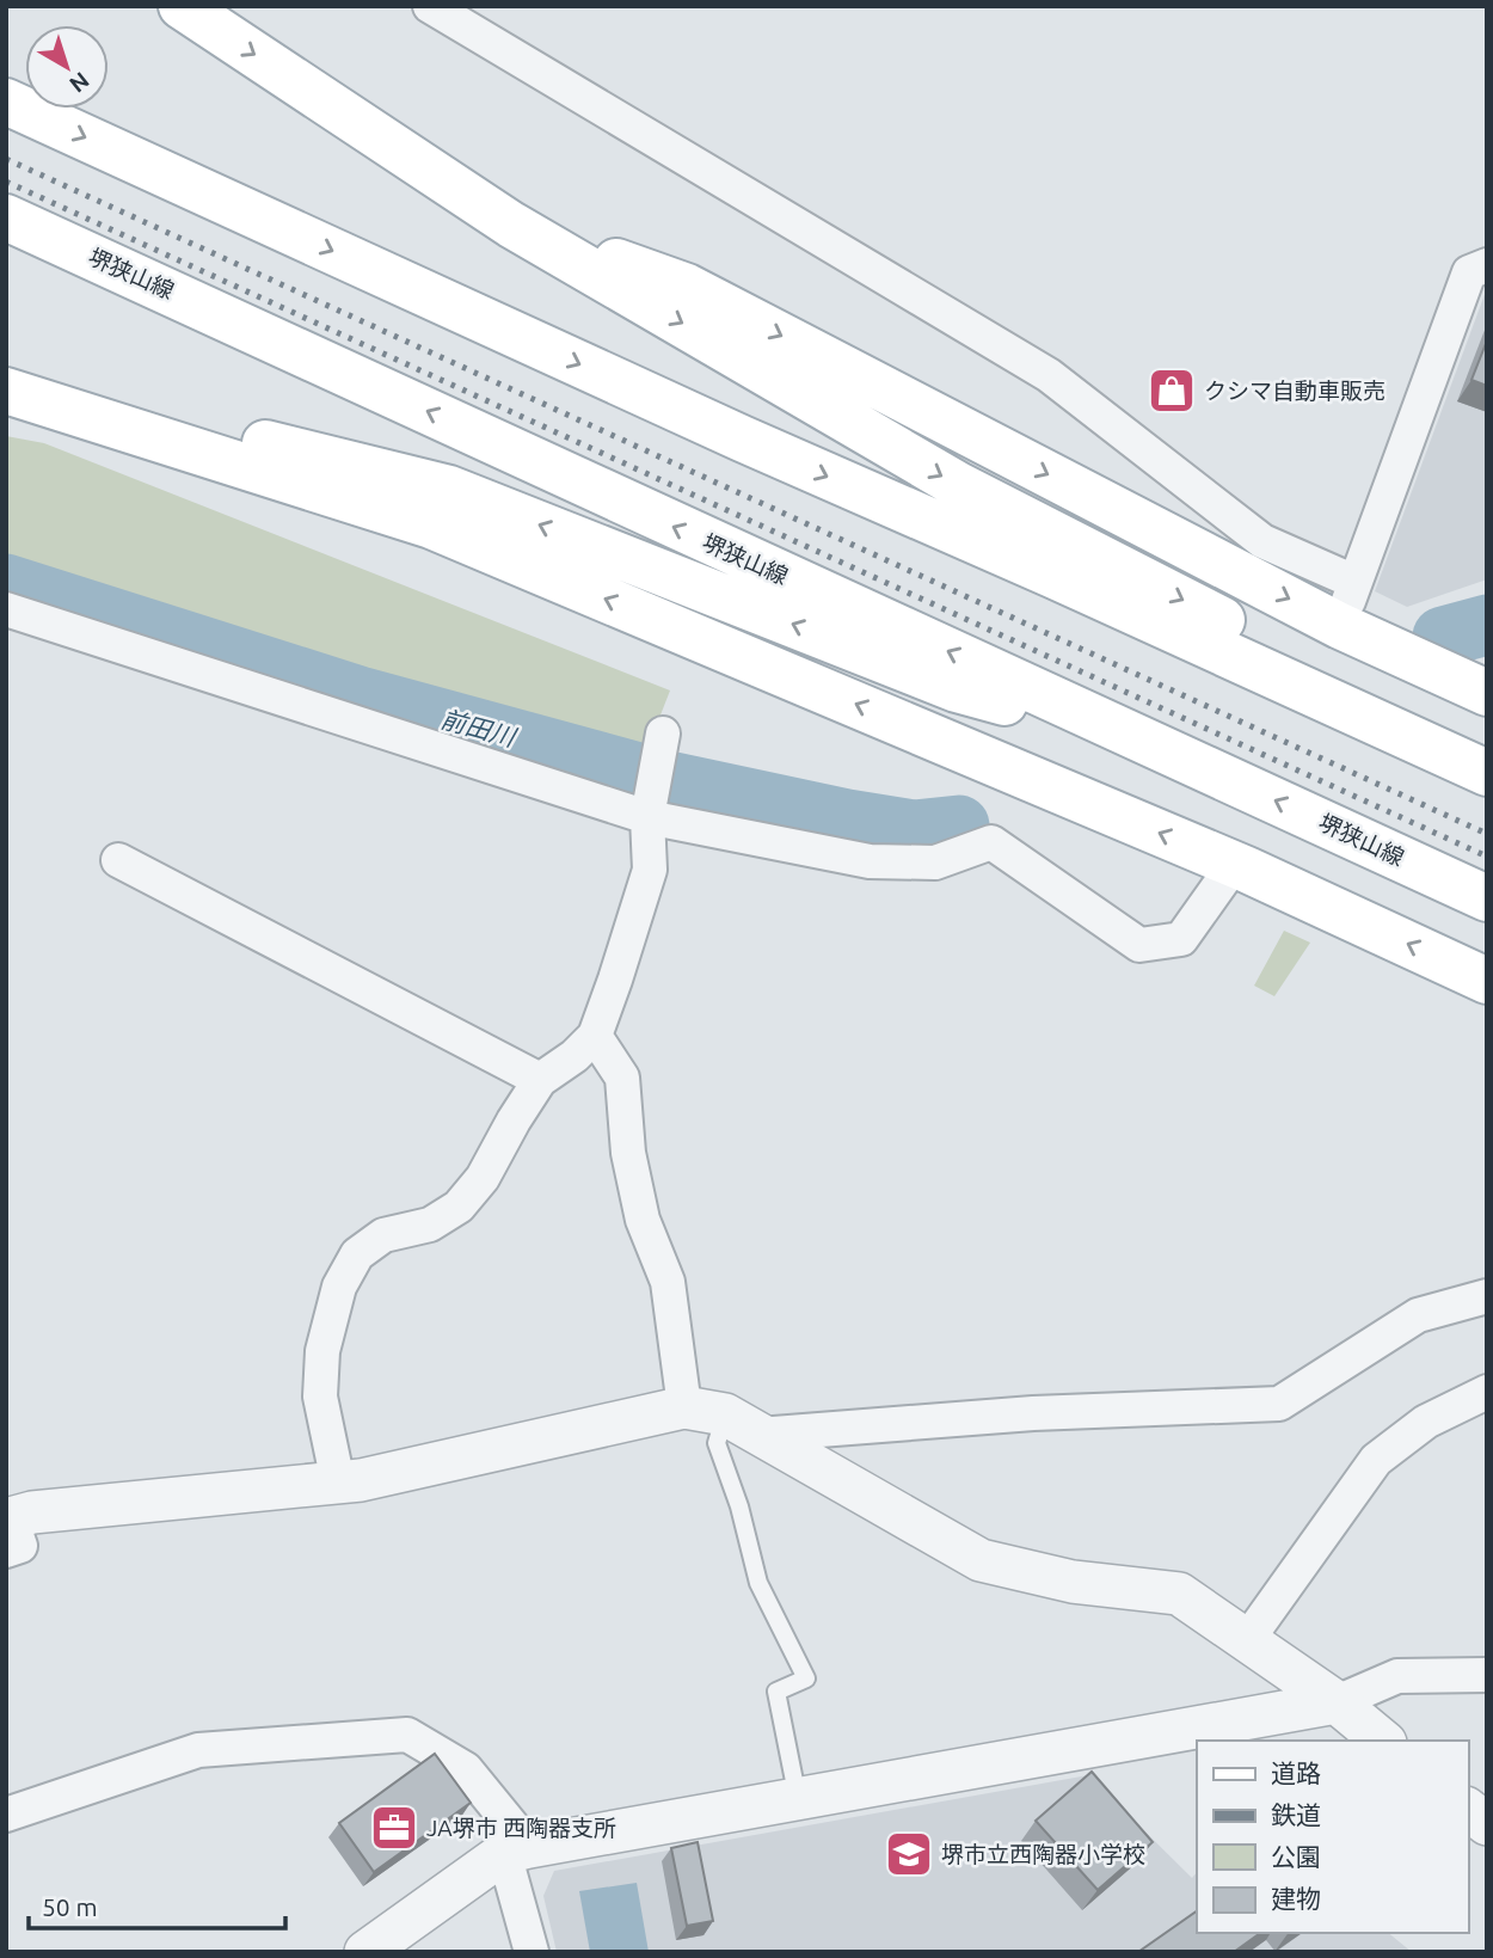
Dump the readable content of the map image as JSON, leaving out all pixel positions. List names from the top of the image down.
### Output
{
  "streets": {
    "main road": ["堺狭山線"]
  },
  "water": ["前田川"],
  "places": {
    "shop": ["クシマ自動車販売"],
    "office": ["JA堺市 西陶器支所"],
    "school or university": ["堺市立西陶器小学校"]
  },
  "legend": [
    "道路",
    "鉄道",
    "公園",
    "建物"
  ],
  "scale_bar": "50 m",
  "north": "bottom right"
}
